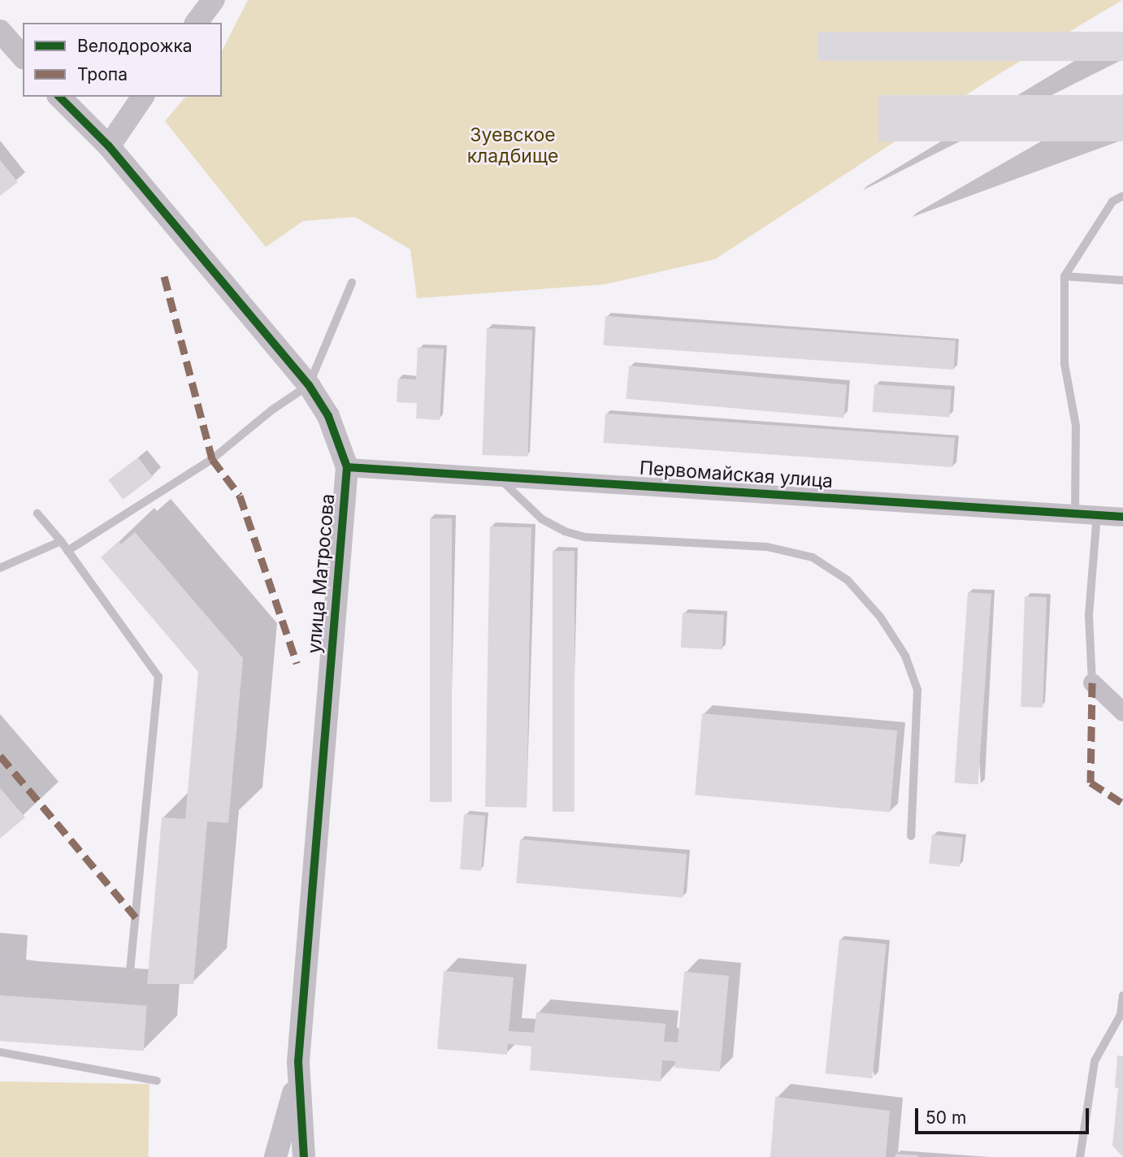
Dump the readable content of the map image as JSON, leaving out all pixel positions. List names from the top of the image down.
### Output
{
  "streets": {
    "street": ["Первомайская улица", "улица Матросова"]
  },
  "crossings": [
    ["Первомайская улица", "улица Матросова"]
  ],
  "parks": ["Зуевское кладбище"],
  "legend": ["Велодорожка", "Тропа"],
  "scale_bar": "50 m"
}
